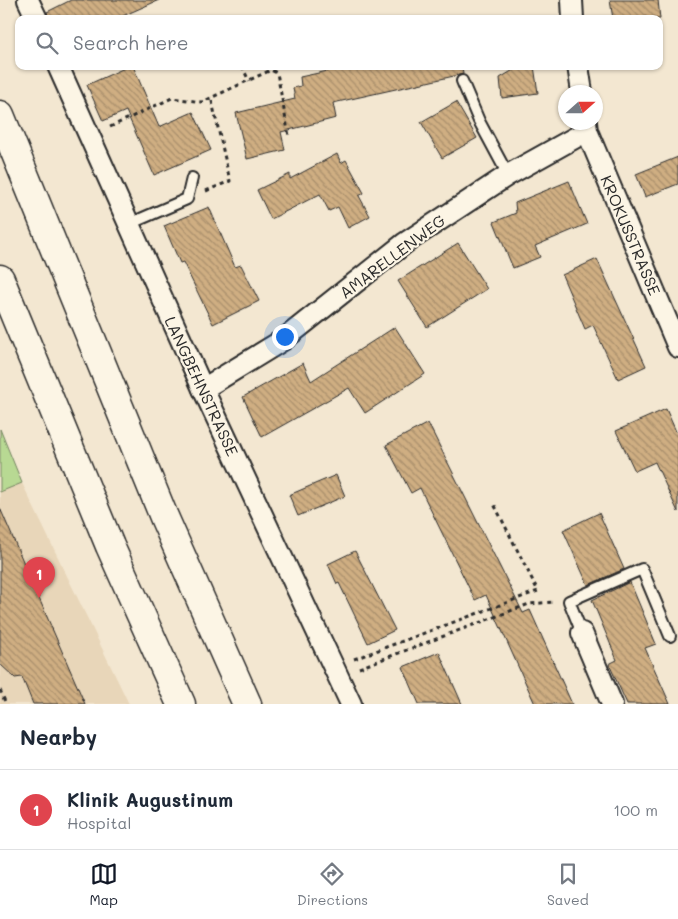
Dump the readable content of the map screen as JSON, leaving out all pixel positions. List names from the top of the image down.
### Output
{
  "streets": {
    "street": ["KROKUSSTRASSE", "AMARELLENWEG", "LANGBEHNSTRASSE"]
  },
  "crossings": [
    ["AMARELLENWEG", "LANGBEHNSTRASSE"]
  ],
  "north": "right",
  "page": {
    "search": "Search here",
    "pins": "1",
    "heading": "Nearby",
    "list": [
      {
        "mark": "1",
        "name": "Klinik Augustinum",
        "note": "Hospital",
        "value": "100 m"
      }
    ],
    "nav": ["Map", "Directions", "Saved"]
  }
}
